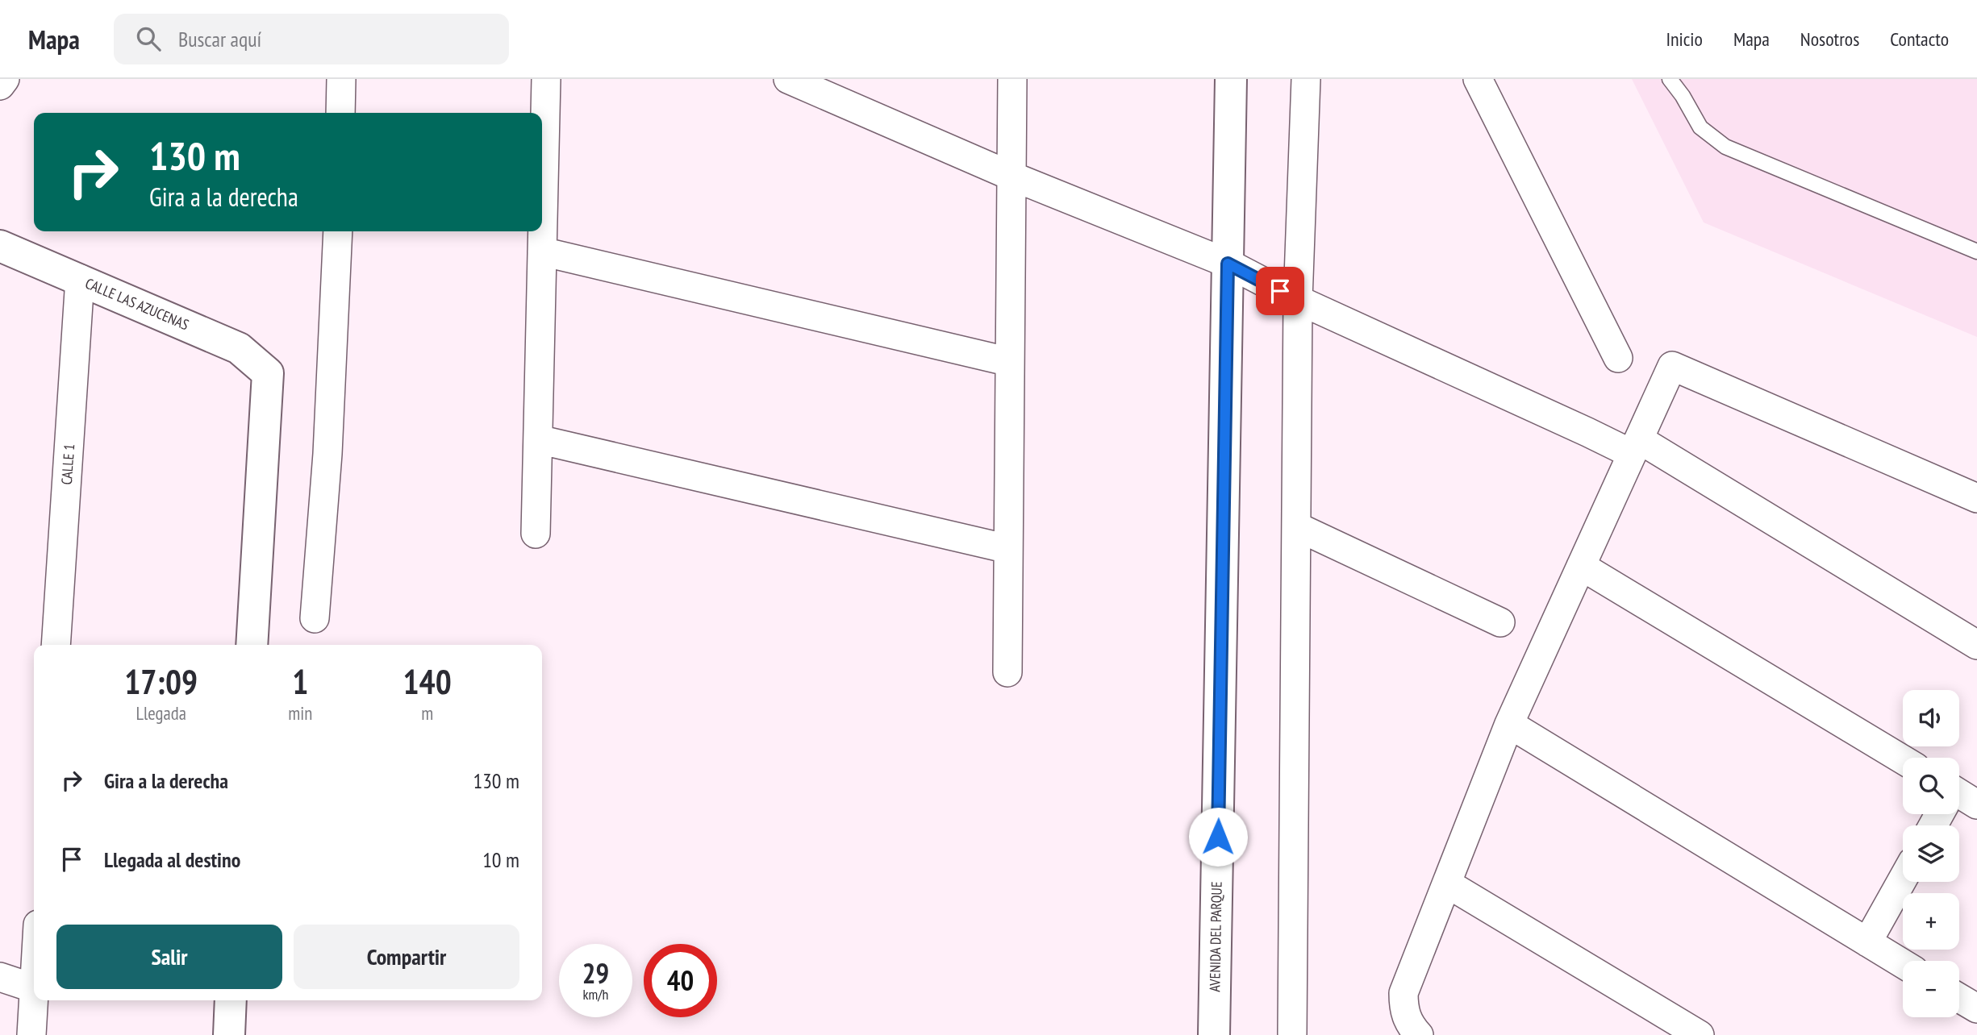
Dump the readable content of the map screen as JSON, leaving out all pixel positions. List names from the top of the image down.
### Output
{
  "streets": {
    "street": ["CALLE LAS AZUCENAS", "CALLE 1", "AVENIDA DEL PARQUE"]
  },
  "crossings": [
    ["CALLE LAS AZUCENAS", "CALLE 1"]
  ],
  "page": {
    "header": "Mapa",
    "search": "Buscar aquí",
    "nav": [
      "Inicio",
      "Mapa",
      "Nosotros",
      "Contacto"
    ],
    "turn": ["130 m", "Gira a la derecha"],
    "eta": [
      "17:09",
      "Llegada",
      "1",
      "min",
      "140",
      "m"
    ],
    "map_buttons": ["+", "−"],
    "list": [
      {
        "name": "Gira a la derecha",
        "value": "130 m"
      },
      {
        "name": "Llegada al destino",
        "value": "10 m"
      }
    ],
    "buttons": ["Salir", "Compartir"],
    "speed": "29 km/h",
    "limit": "40"
  }
}
